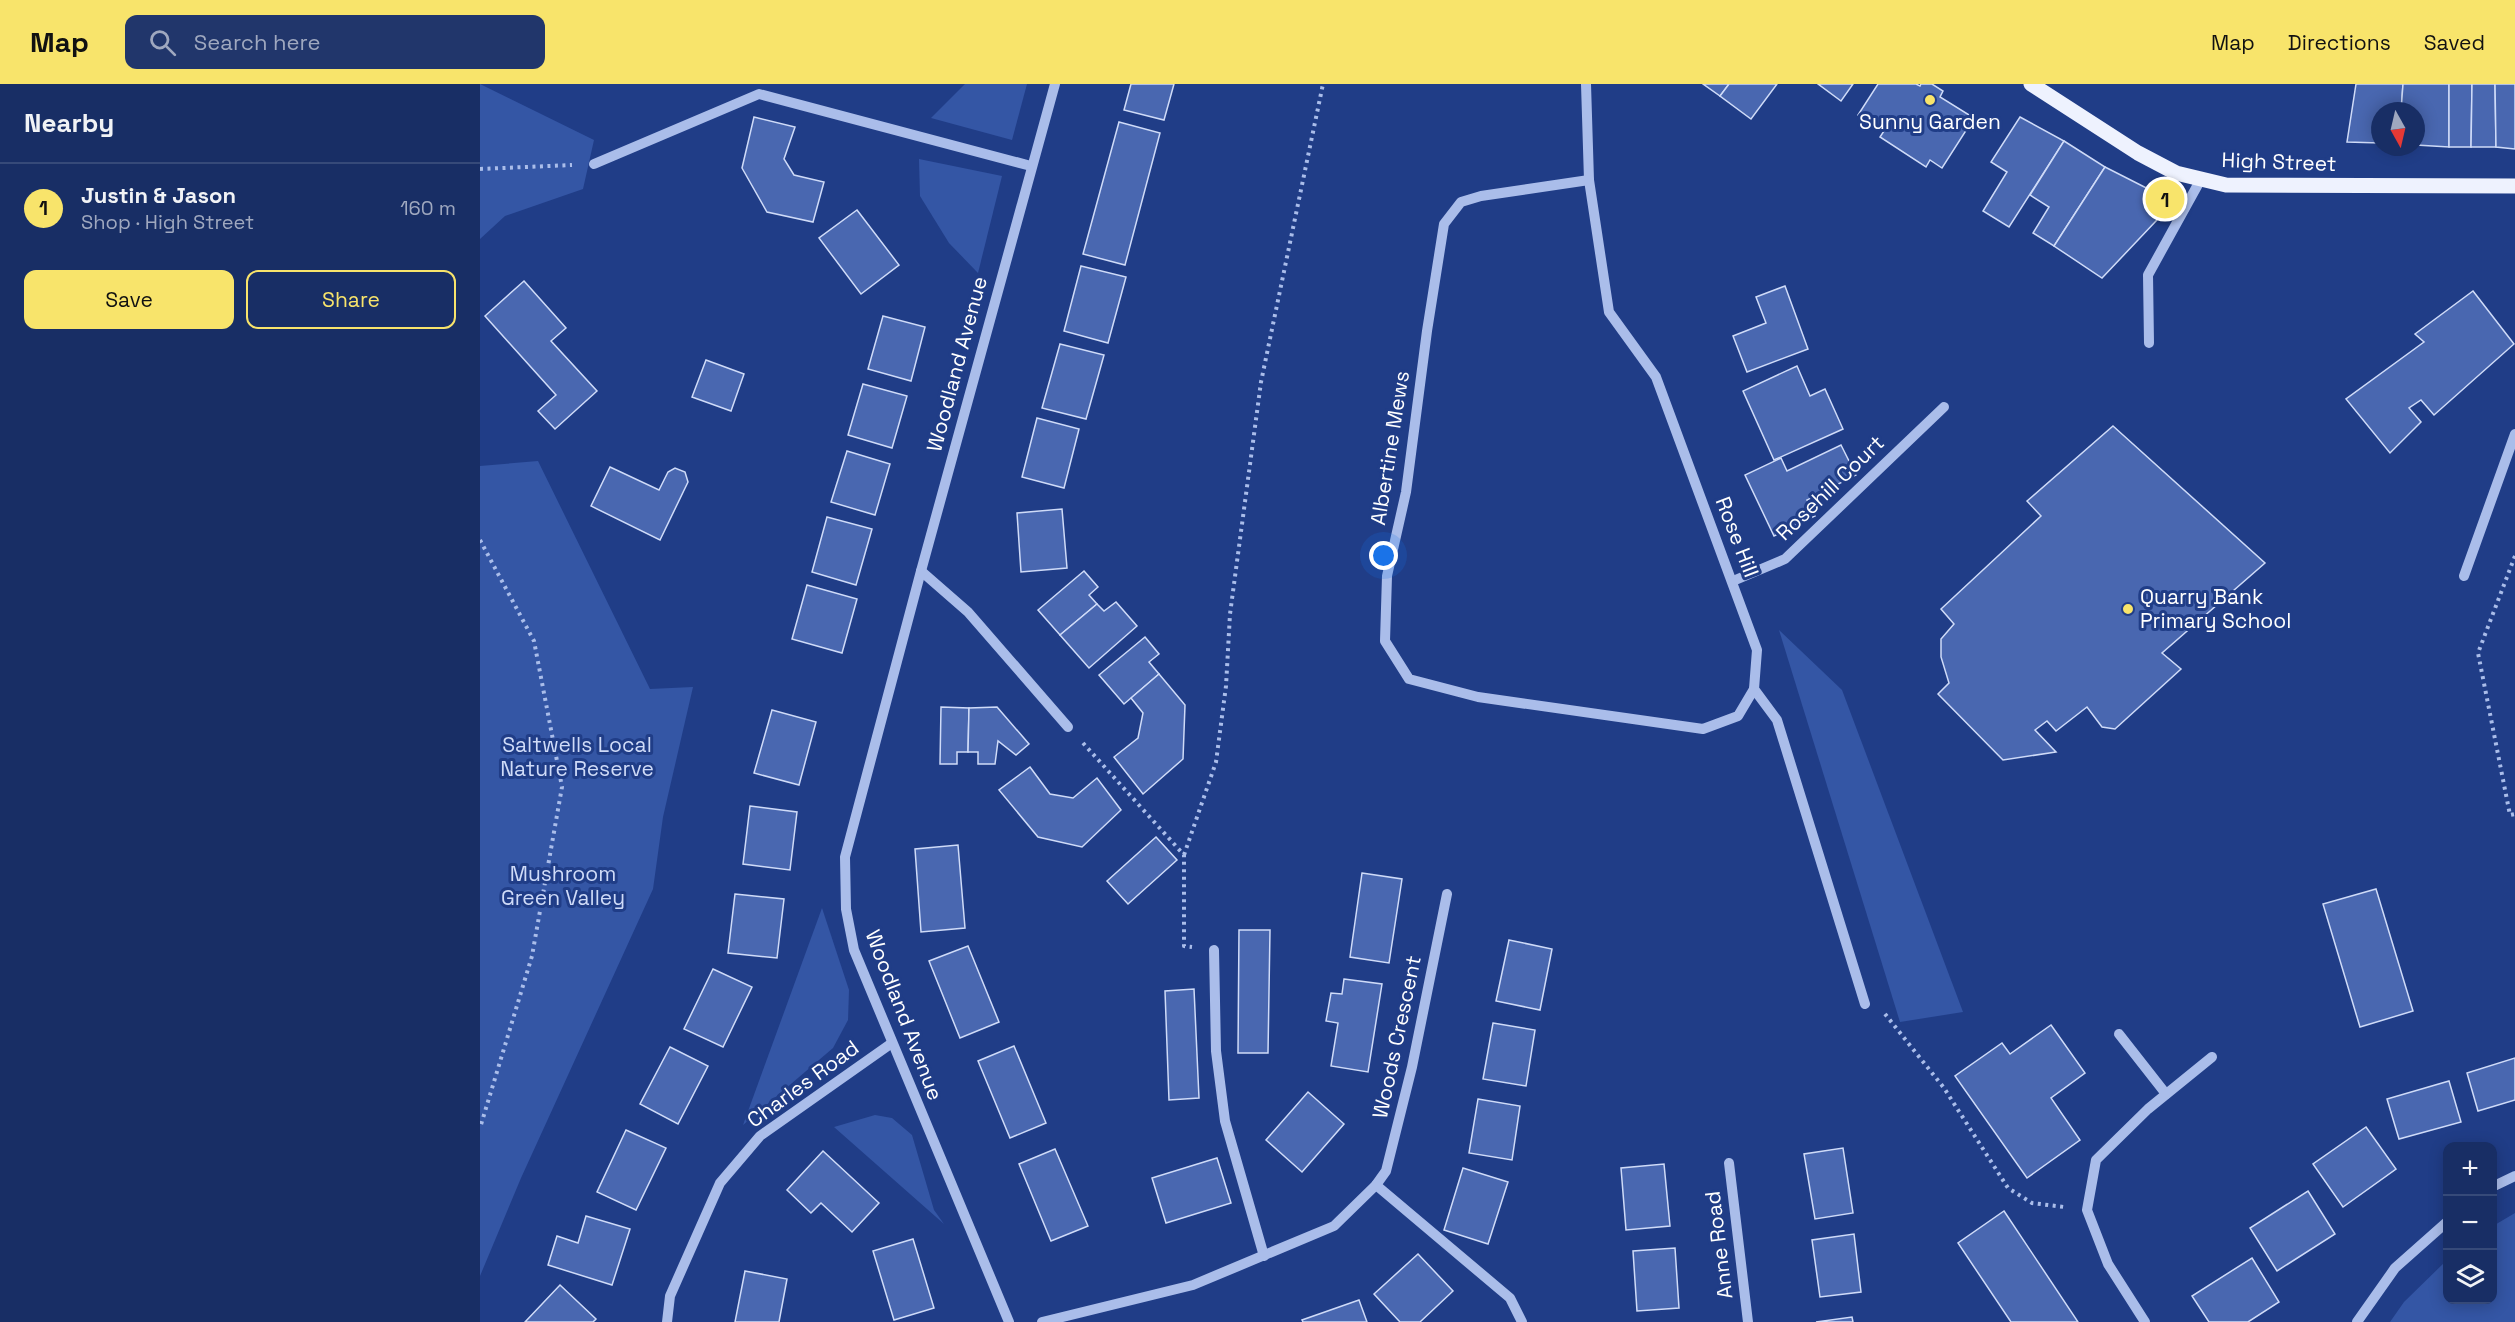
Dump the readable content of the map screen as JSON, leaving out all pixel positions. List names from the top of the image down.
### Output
{
  "streets": {
    "main road": ["High Street"],
    "street": [
      "Woodland Avenue",
      "Albertine Mews",
      "Rosehill Court",
      "Rose Hill",
      "Woods Crescent",
      "Charles Road",
      "Anne Road"
    ]
  },
  "crossings": [
    ["Woodland Avenue", "Charles Road"],
    ["Albertine Mews", "Rose Hill"],
    ["Rosehill Court", "Rose Hill"]
  ],
  "parks": ["Saltwells Local Nature Reserve", "Mushroom Green Valley"],
  "places": ["Sunny Garden", "Quarry Bank Primary School"],
  "north": "bottom",
  "page": {
    "header": "Map",
    "search": "Search here",
    "nav": ["Map", "Directions", "Saved"],
    "heading": "Nearby",
    "list": [
      {
        "mark": "1",
        "name": "Justin & Jason",
        "note": "Shop · High Street",
        "value": "160 m"
      }
    ],
    "pins": "1",
    "buttons": ["Save", "Share"],
    "map_buttons": ["+", "−"]
  }
}
